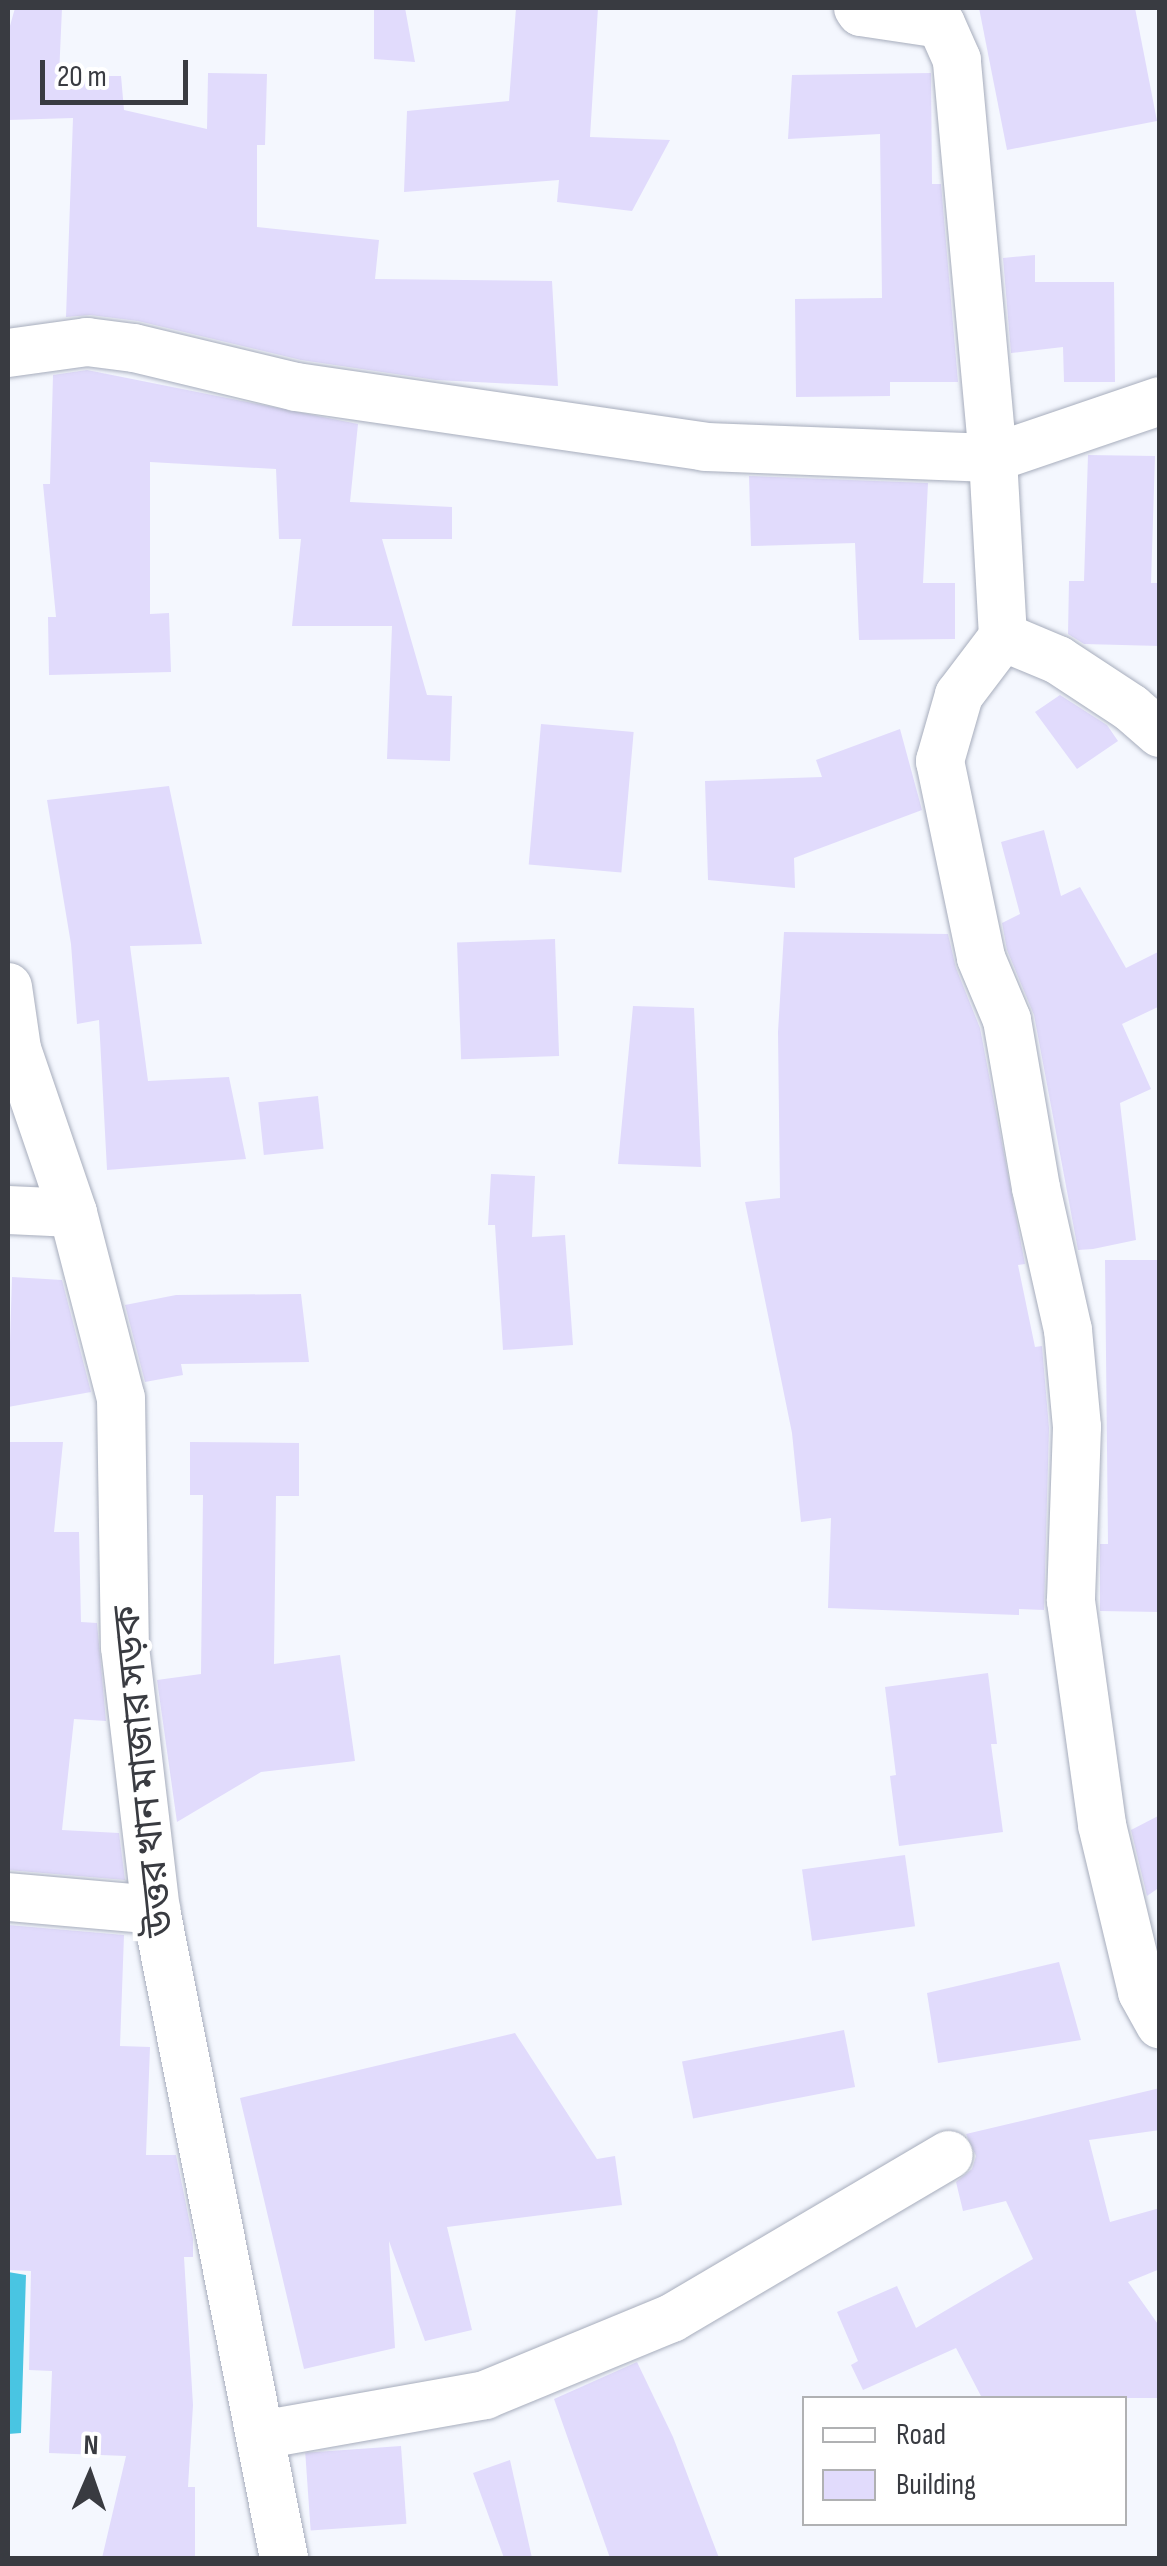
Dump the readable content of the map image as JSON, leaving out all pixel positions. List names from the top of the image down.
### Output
{
  "streets": {
    "street": ["উত্তর খান মাজার সড়ক"]
  },
  "legend": ["Road", "Building"],
  "scale_bar": "20 m",
  "north": "top"
}
